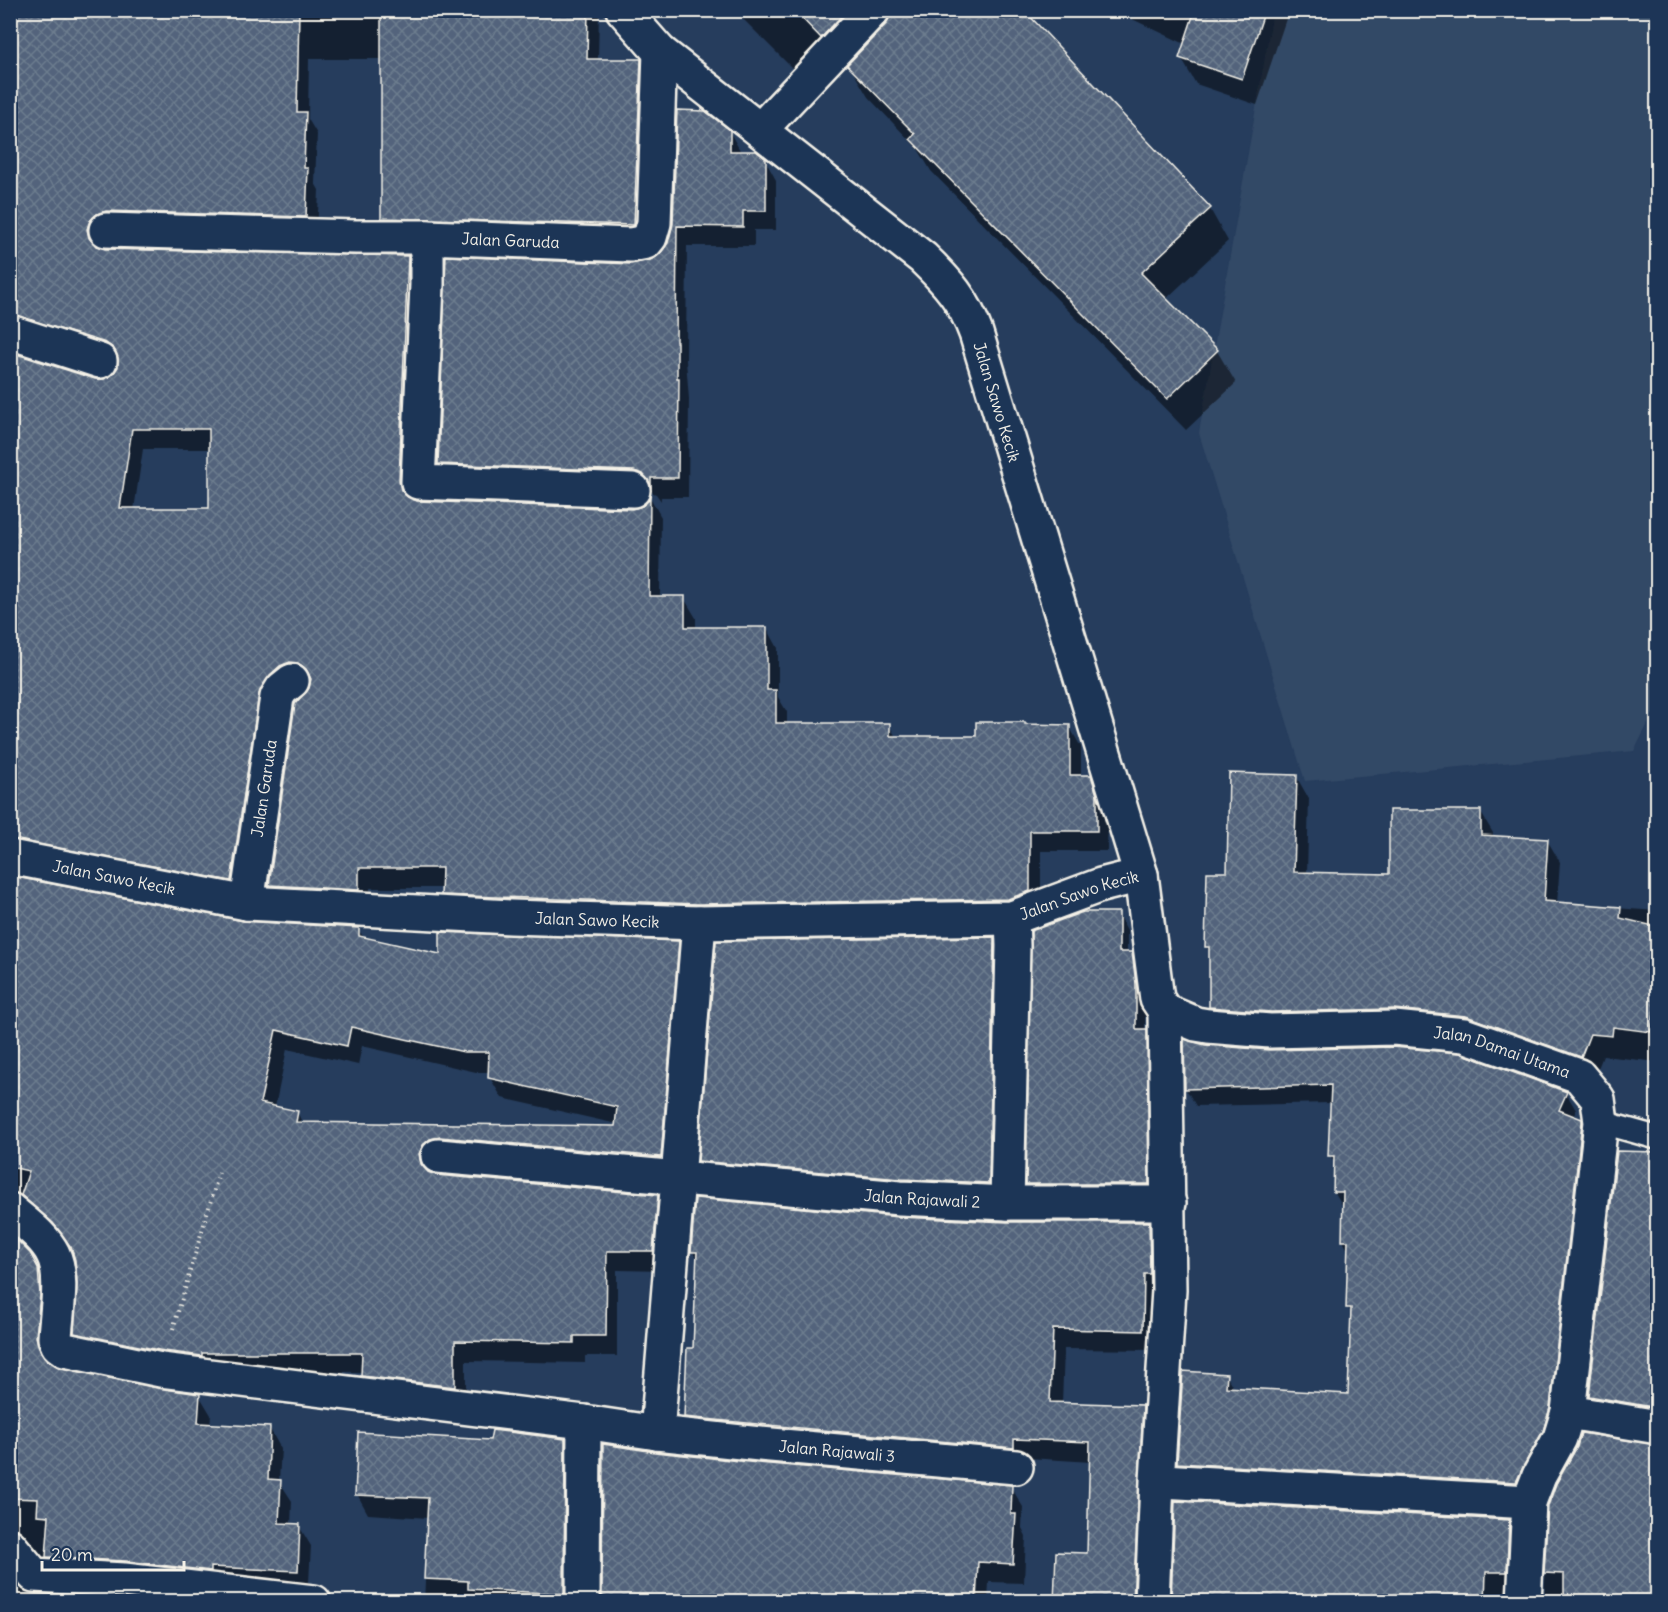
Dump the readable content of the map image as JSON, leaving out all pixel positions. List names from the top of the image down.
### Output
{
  "streets": {
    "street": [
      "Jalan Garuda",
      "Jalan Sawo Kecik",
      "Jalan Damai Utama",
      "Jalan Rajawali 2",
      "Jalan Rajawali 3"
    ]
  },
  "crossings": [
    ["Jalan Garuda", "Jalan Sawo Kecik"]
  ],
  "scale_bar": "20 m"
}
